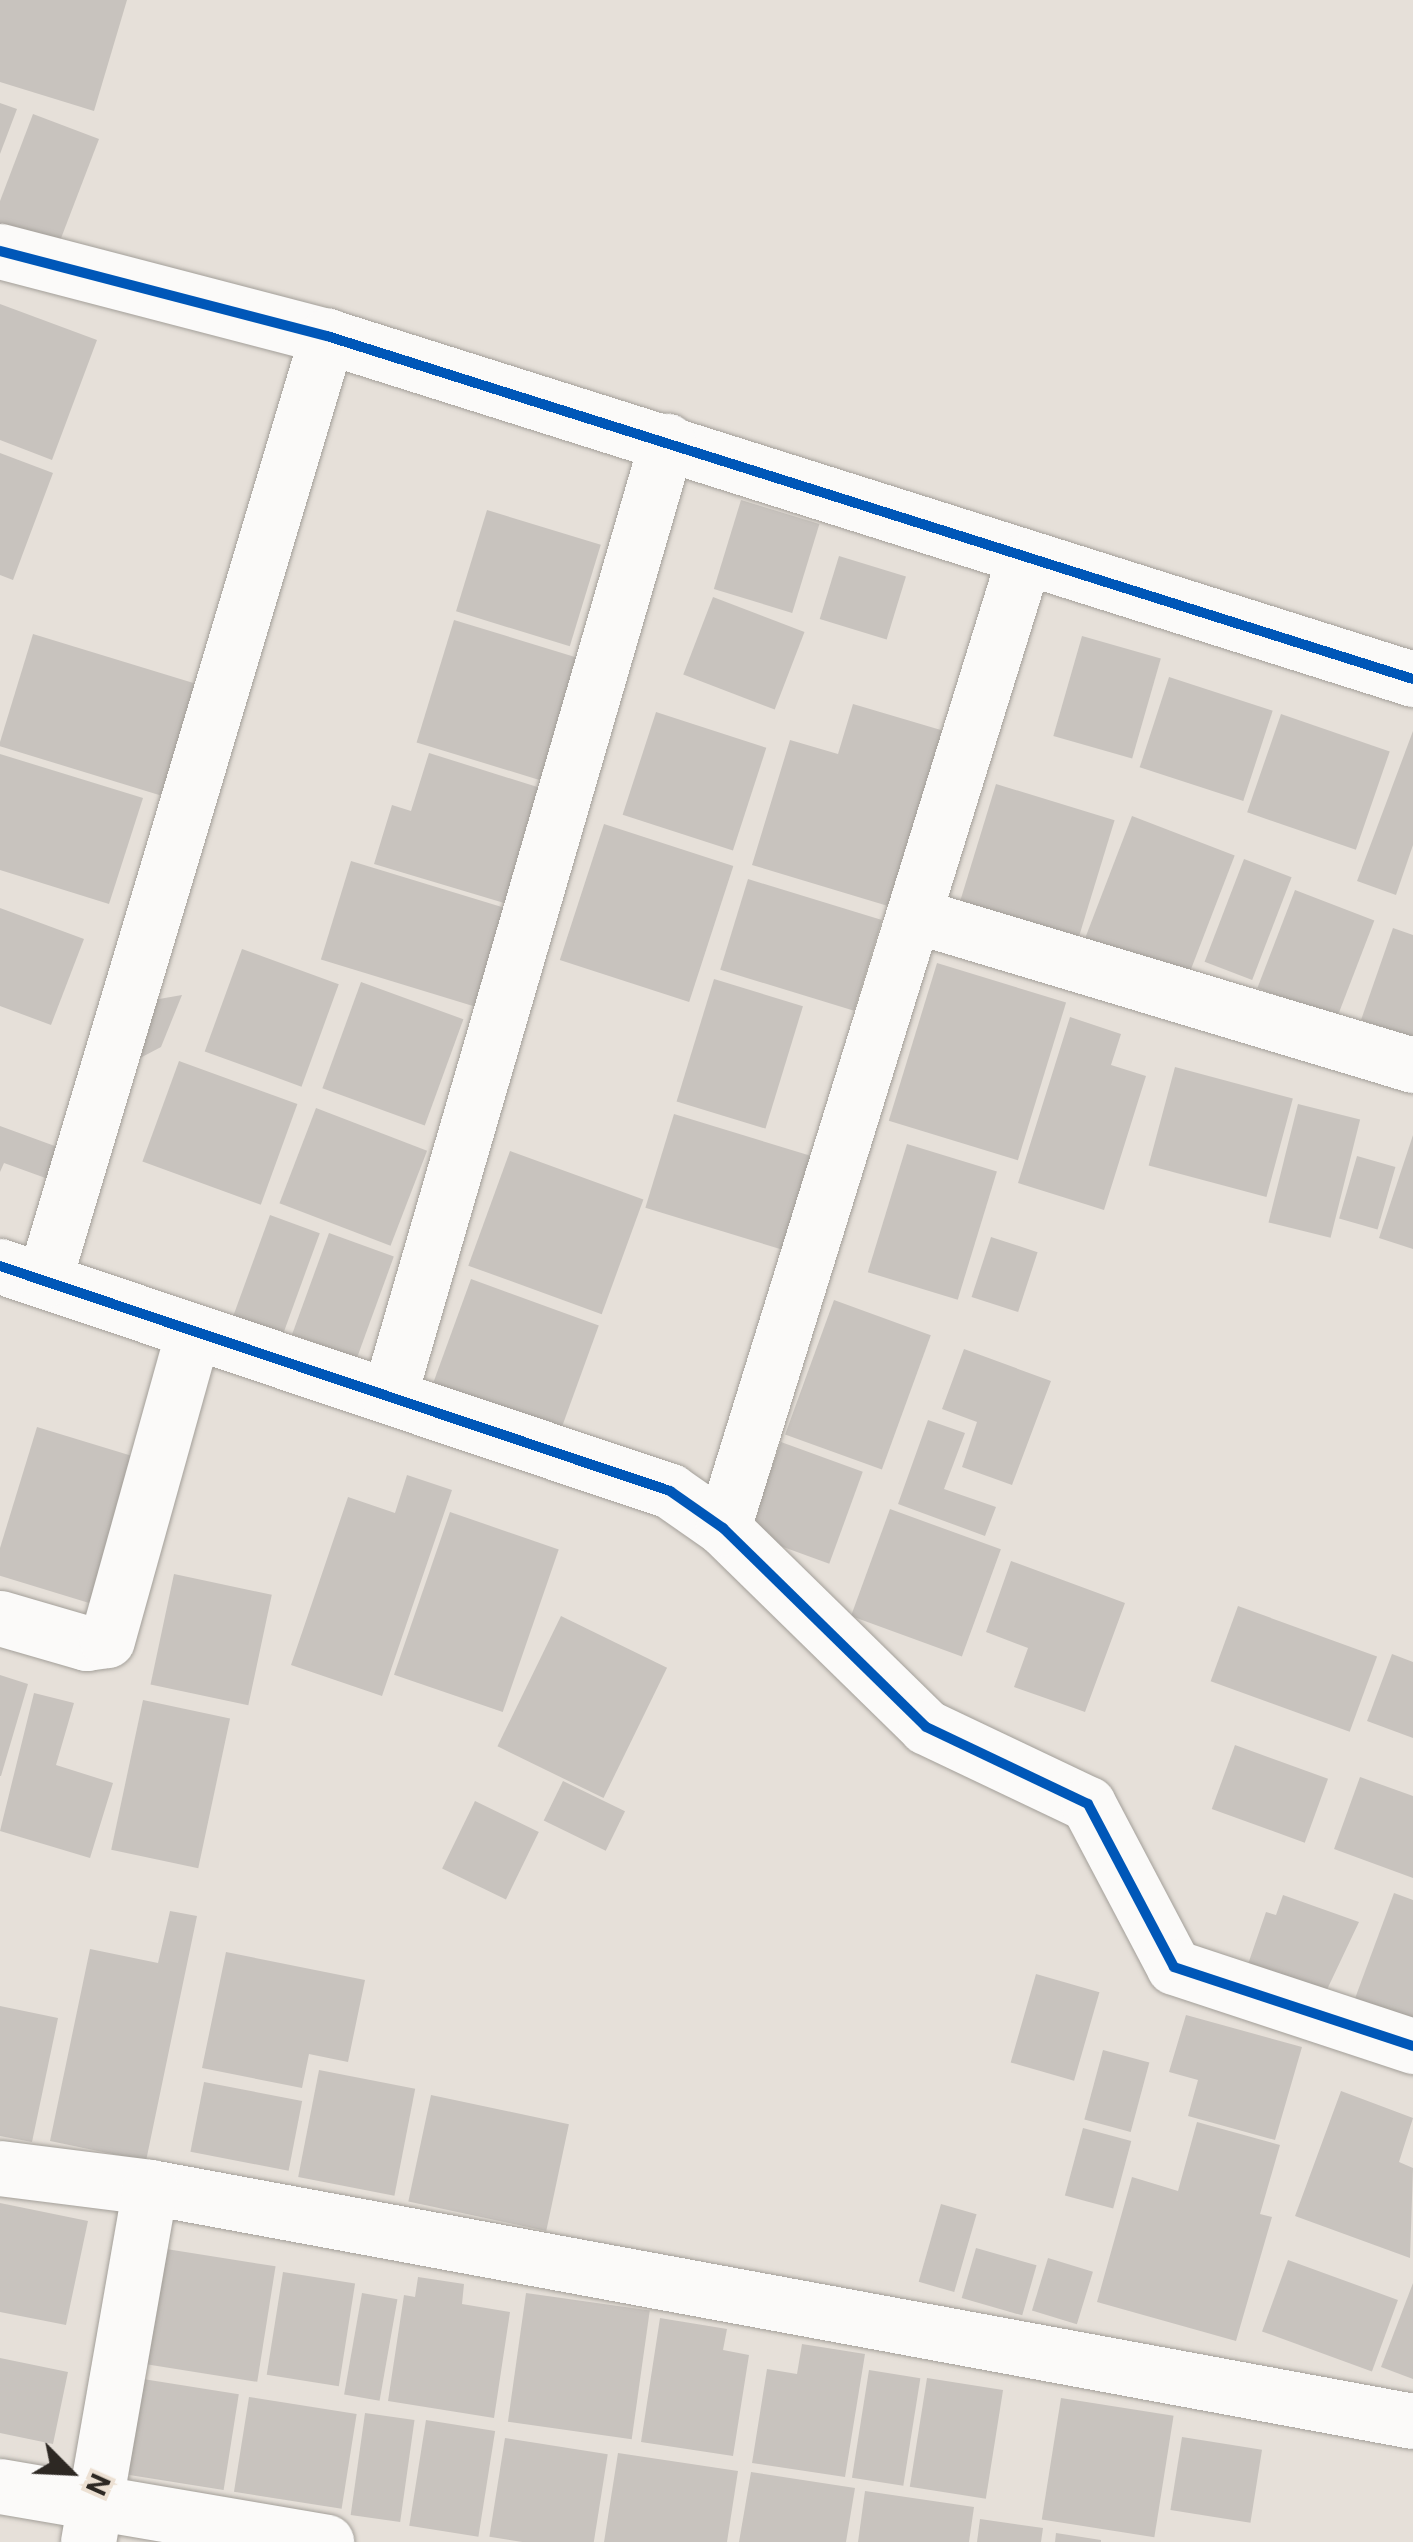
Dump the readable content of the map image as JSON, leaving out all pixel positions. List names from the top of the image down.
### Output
{
  "north": "bottom right"
}
